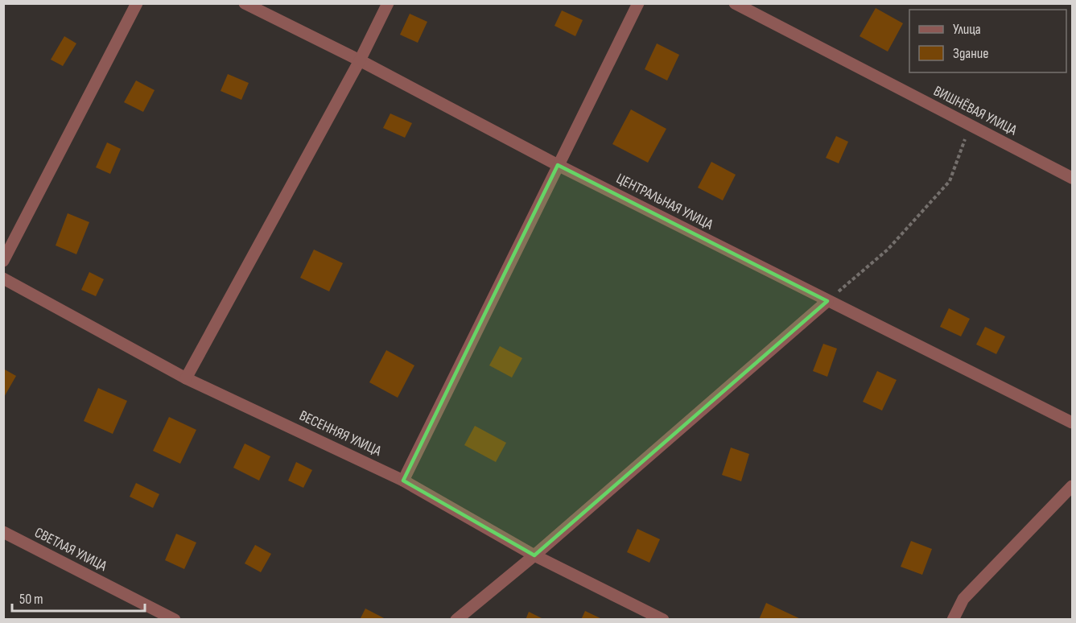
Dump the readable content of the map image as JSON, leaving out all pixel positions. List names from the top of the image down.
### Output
{
  "streets": {
    "street": [
      "ВИШНЁВАЯ УЛИЦА",
      "ЦЕНТРАЛЬНАЯ УЛИЦА",
      "ВЕСЕННЯЯ УЛИЦА",
      "СВЕТЛАЯ УЛИЦА"
    ]
  },
  "legend": ["Улица", "Здание"],
  "scale_bar": "50 m"
}
